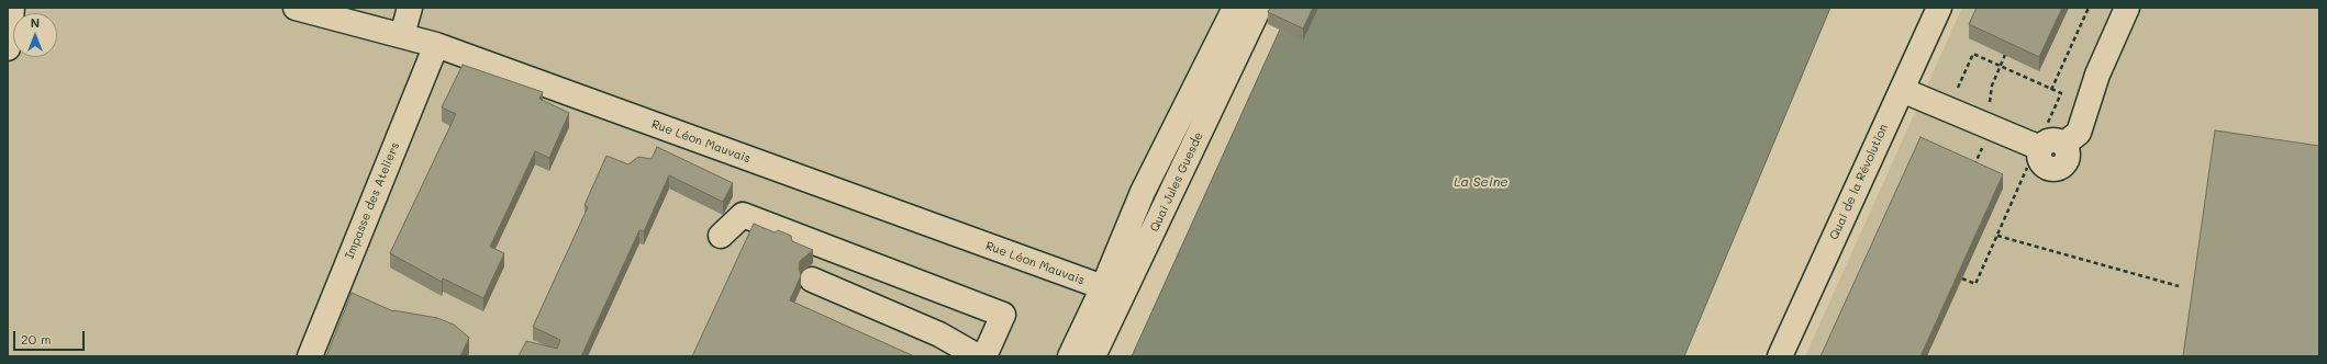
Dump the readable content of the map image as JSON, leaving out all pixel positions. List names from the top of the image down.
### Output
{
  "streets": {
    "street": [
      "Rue Léon Mauvais",
      "Quai Jules Guesde",
      "Quai de la Révolution",
      "Impasse des Ateliers"
    ]
  },
  "crossings": [
    ["Rue Léon Mauvais", "Quai Jules Guesde"],
    ["Rue Léon Mauvais", "Impasse des Ateliers"]
  ],
  "water": ["La Seine"],
  "scale_bar": "20 m",
  "north": "top"
}
